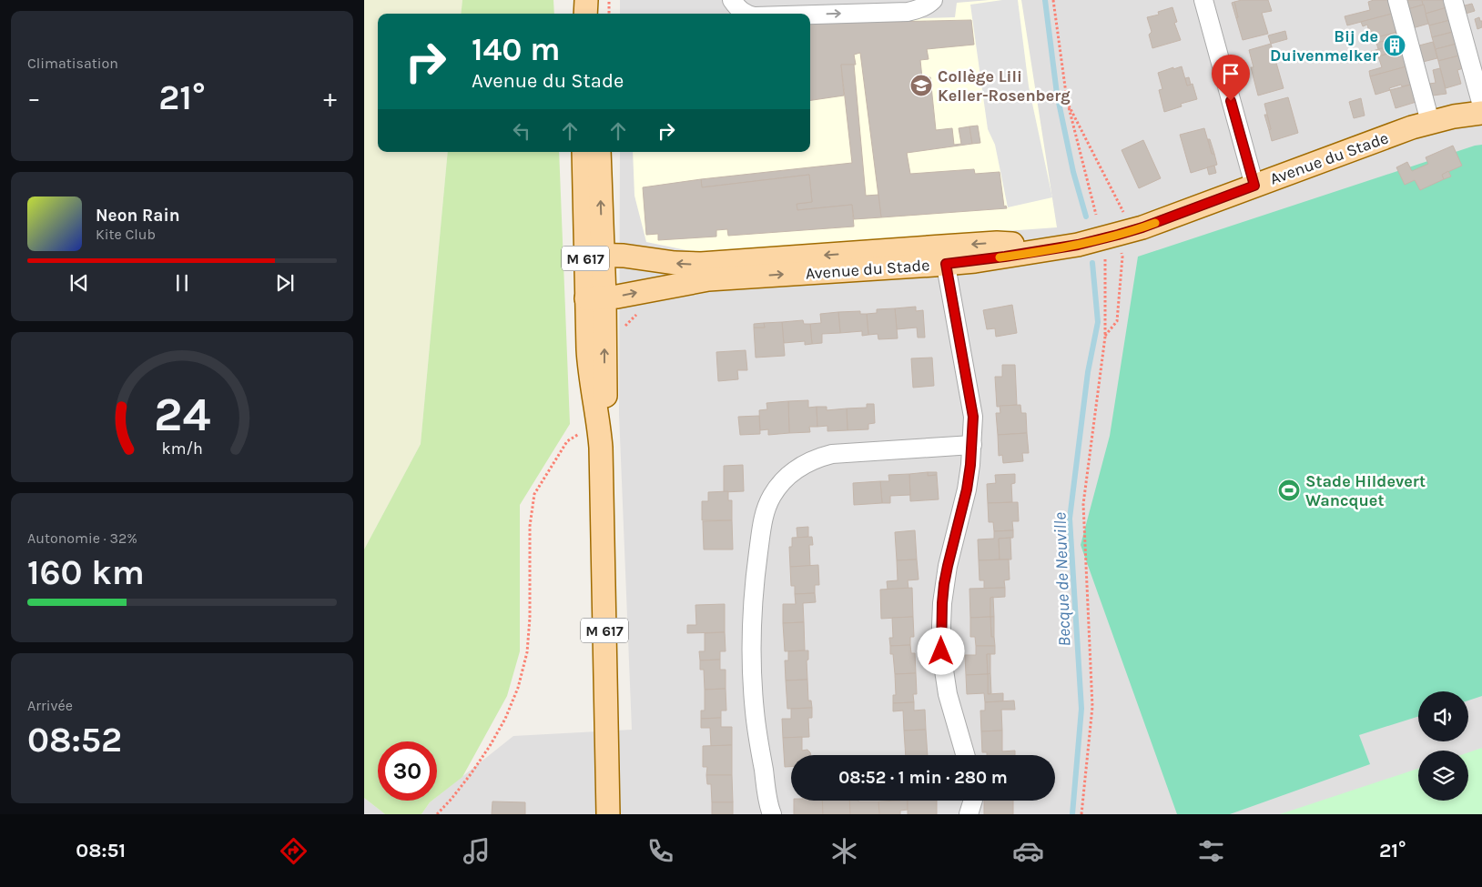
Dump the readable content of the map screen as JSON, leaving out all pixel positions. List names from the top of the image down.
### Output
{
  "streets": {
    "main road": ["Avenue du Stade", "M 617"]
  },
  "crossings": [
    ["Avenue du Stade", "M 617"]
  ],
  "water": ["Becque de Neuville"],
  "places": {
    "building": ["Bij de Duivenmelker"],
    "school or university": ["Collège Lili Keller-Rosenberg"],
    "sports": ["Stade Hildevert Wancquet"]
  },
  "page": {
    "tile": [
      "Climatisation",
      ["Autonomie · 32%", "160 km"],
      ["Arrivée", "08:52"]
    ],
    "turn": ["140 m", "Avenue du Stade"],
    "heat": ["−", "21°", "+"],
    "song": ["Neon Rain", "Kite Club"],
    "limit": "30",
    "trip": "08:52 · 1 min · 280 m",
    "tabs": ["08:51", "21°"],
    "gauge": ["24", "km/h"]
  }
}
